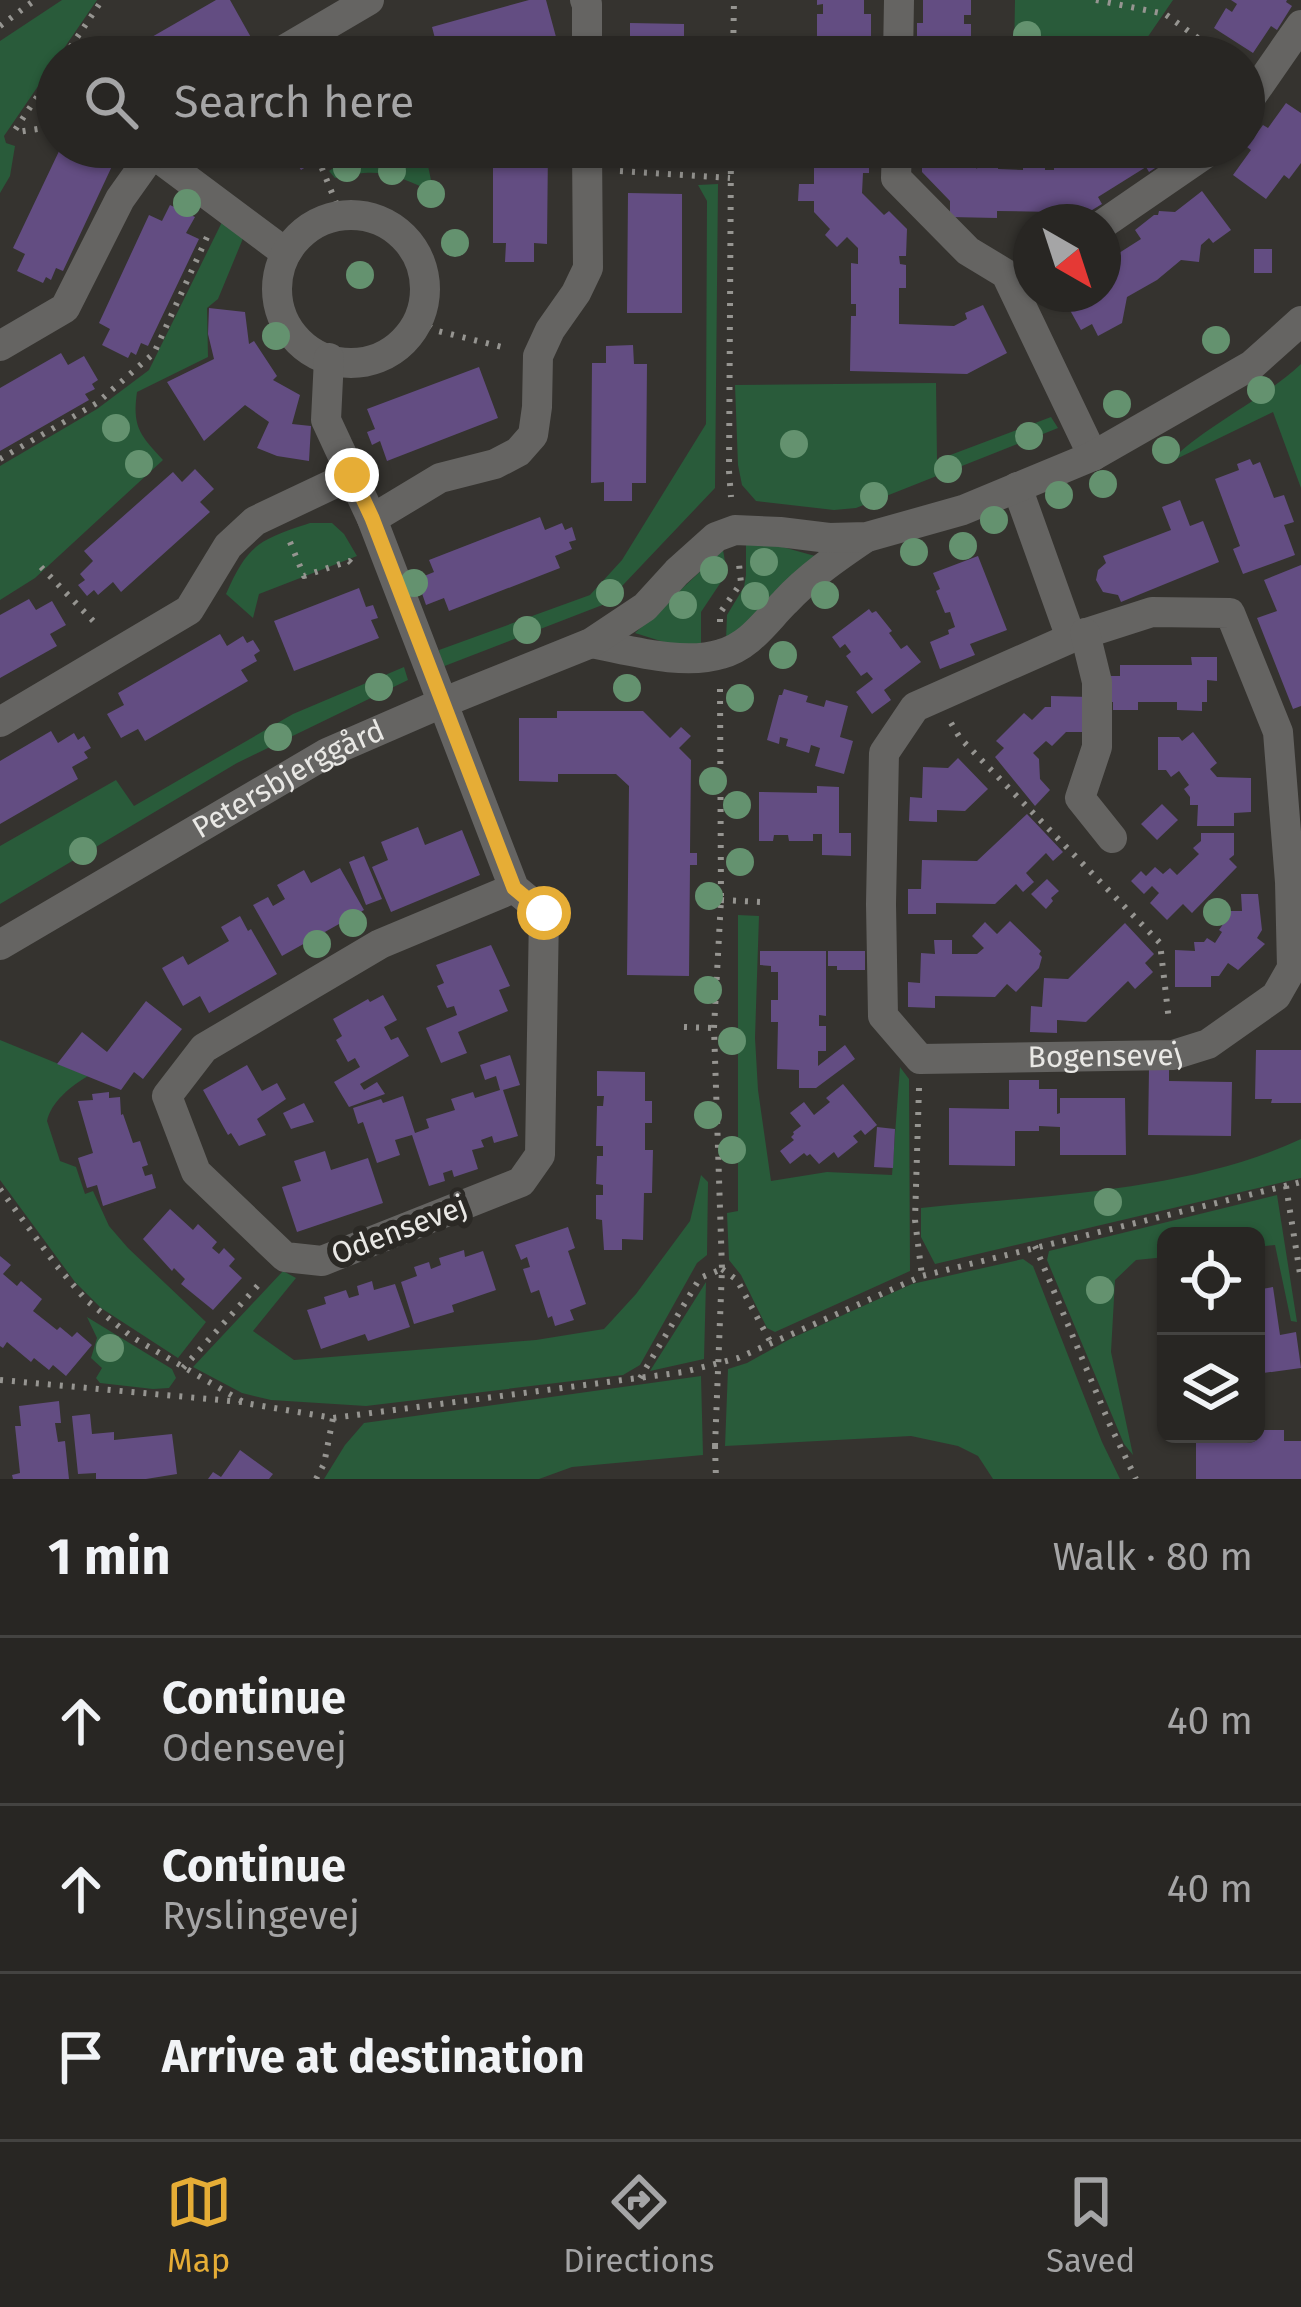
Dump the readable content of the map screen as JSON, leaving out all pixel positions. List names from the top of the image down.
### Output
{
  "streets": {
    "street": ["Petersbjerggård", "Bogensevej", "Odensevej"]
  },
  "crossings": [
    ["Petersbjerggård", "Odensevej"]
  ],
  "north": "bottom right",
  "page": {
    "search": "Search here",
    "heading": ["1 min", "Walk · 80 m"],
    "list": [
      ["Continue", "Odensevej", "40 m"],
      ["Continue", "Ryslingevej", "40 m"],
      "Arrive at destination"
    ],
    "nav": ["Map", "Directions", "Saved"]
  }
}
